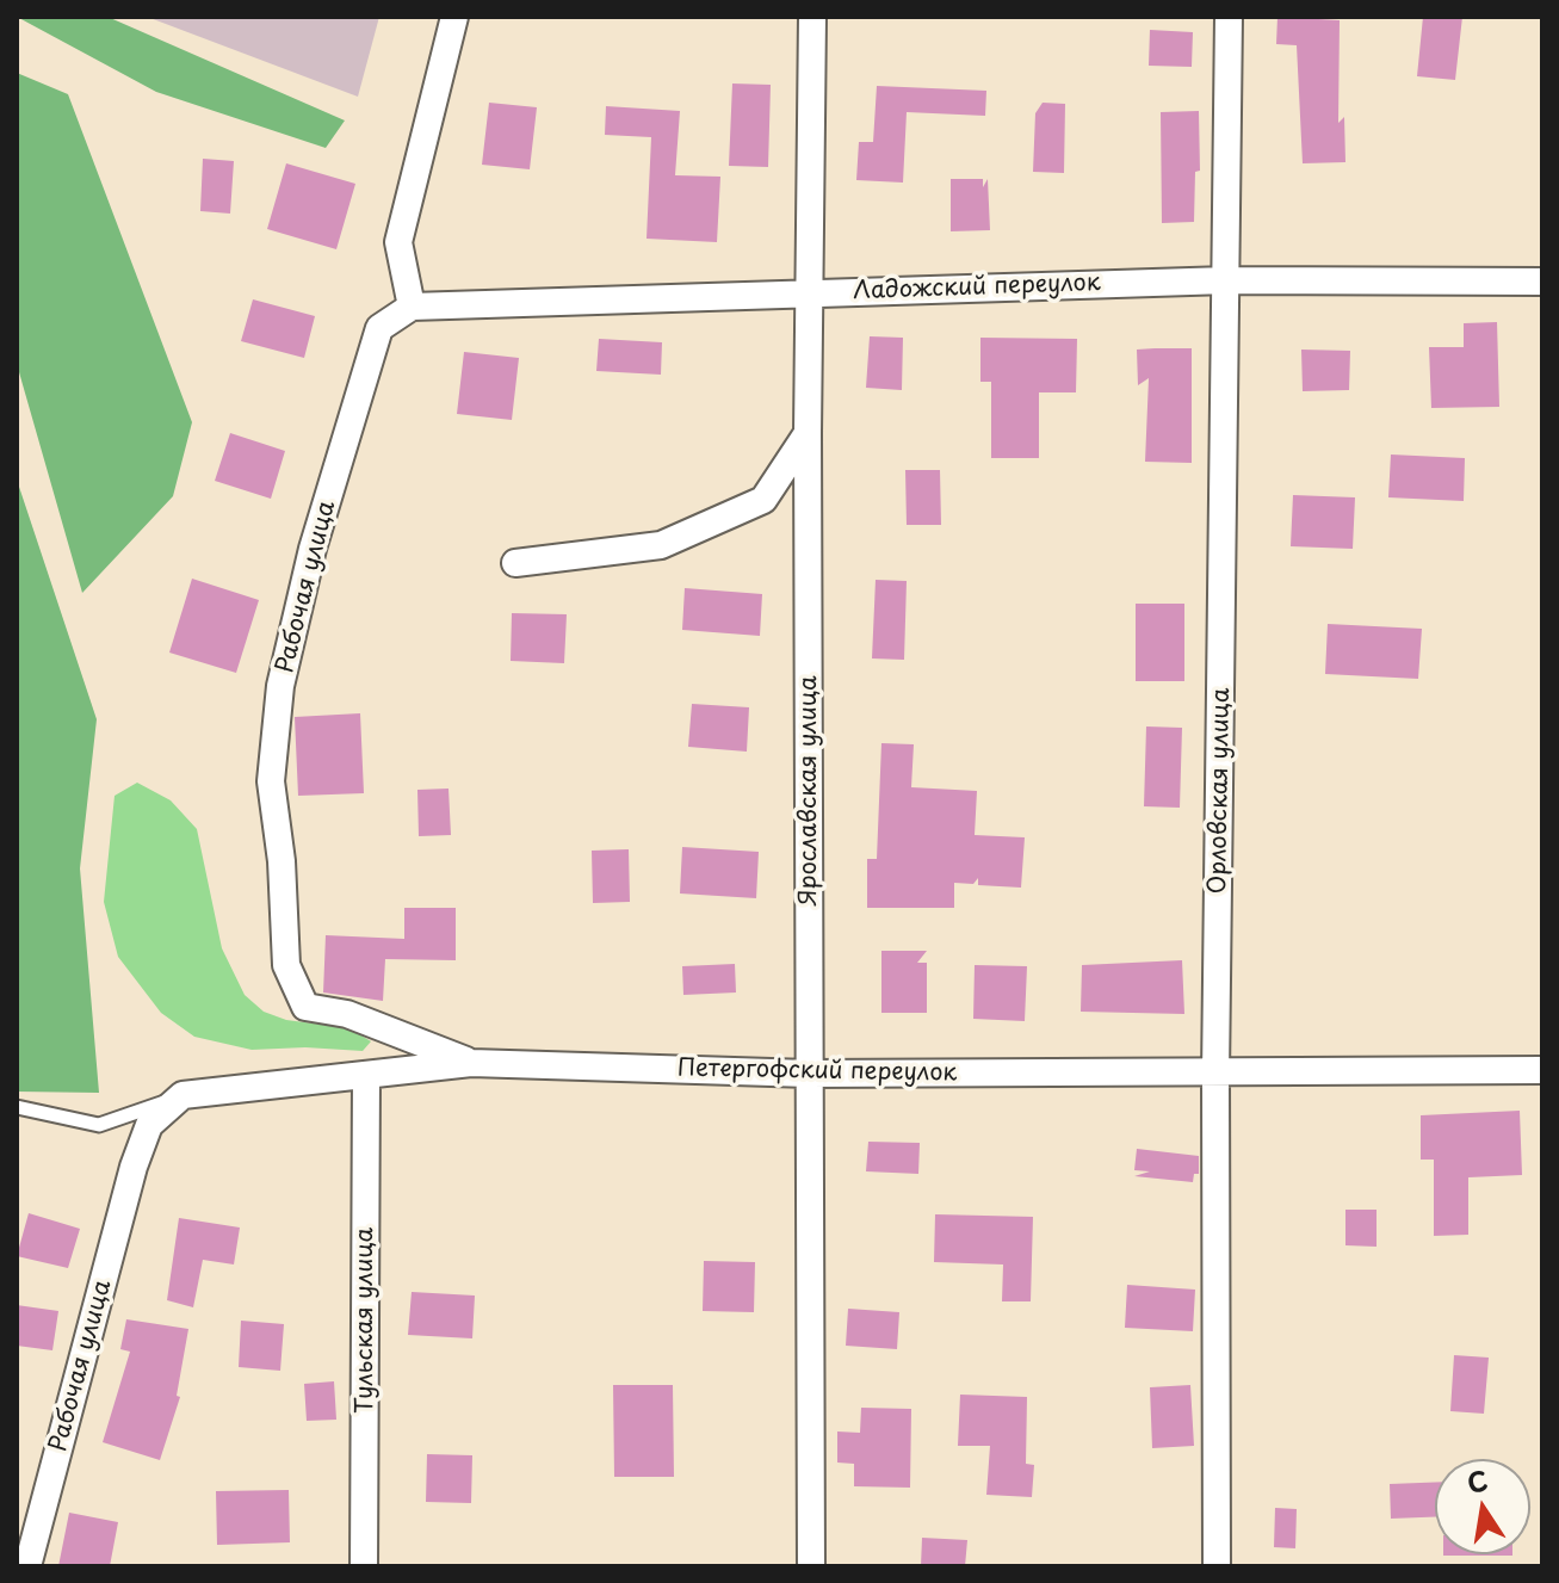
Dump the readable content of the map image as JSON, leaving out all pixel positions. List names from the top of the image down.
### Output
{
  "streets": {
    "street": [
      "Ладожский переулок",
      "Рабочая улица",
      "Ярославская улица",
      "Орловская улица",
      "Петергофский переулок",
      "Тульская улица"
    ]
  },
  "crossings": [
    ["Ладожский переулок", "Рабочая улица"],
    ["Ладожский переулок", "Ярославская улица"],
    ["Ладожский переулок", "Орловская улица"],
    ["Рабочая улица", "Петергофский переулок"],
    ["Ярославская улица", "Петергофский переулок"],
    ["Орловская улица", "Петергофский переулок"],
    ["Петергофский переулок", "Тульская улица"]
  ],
  "north": "top"
}
